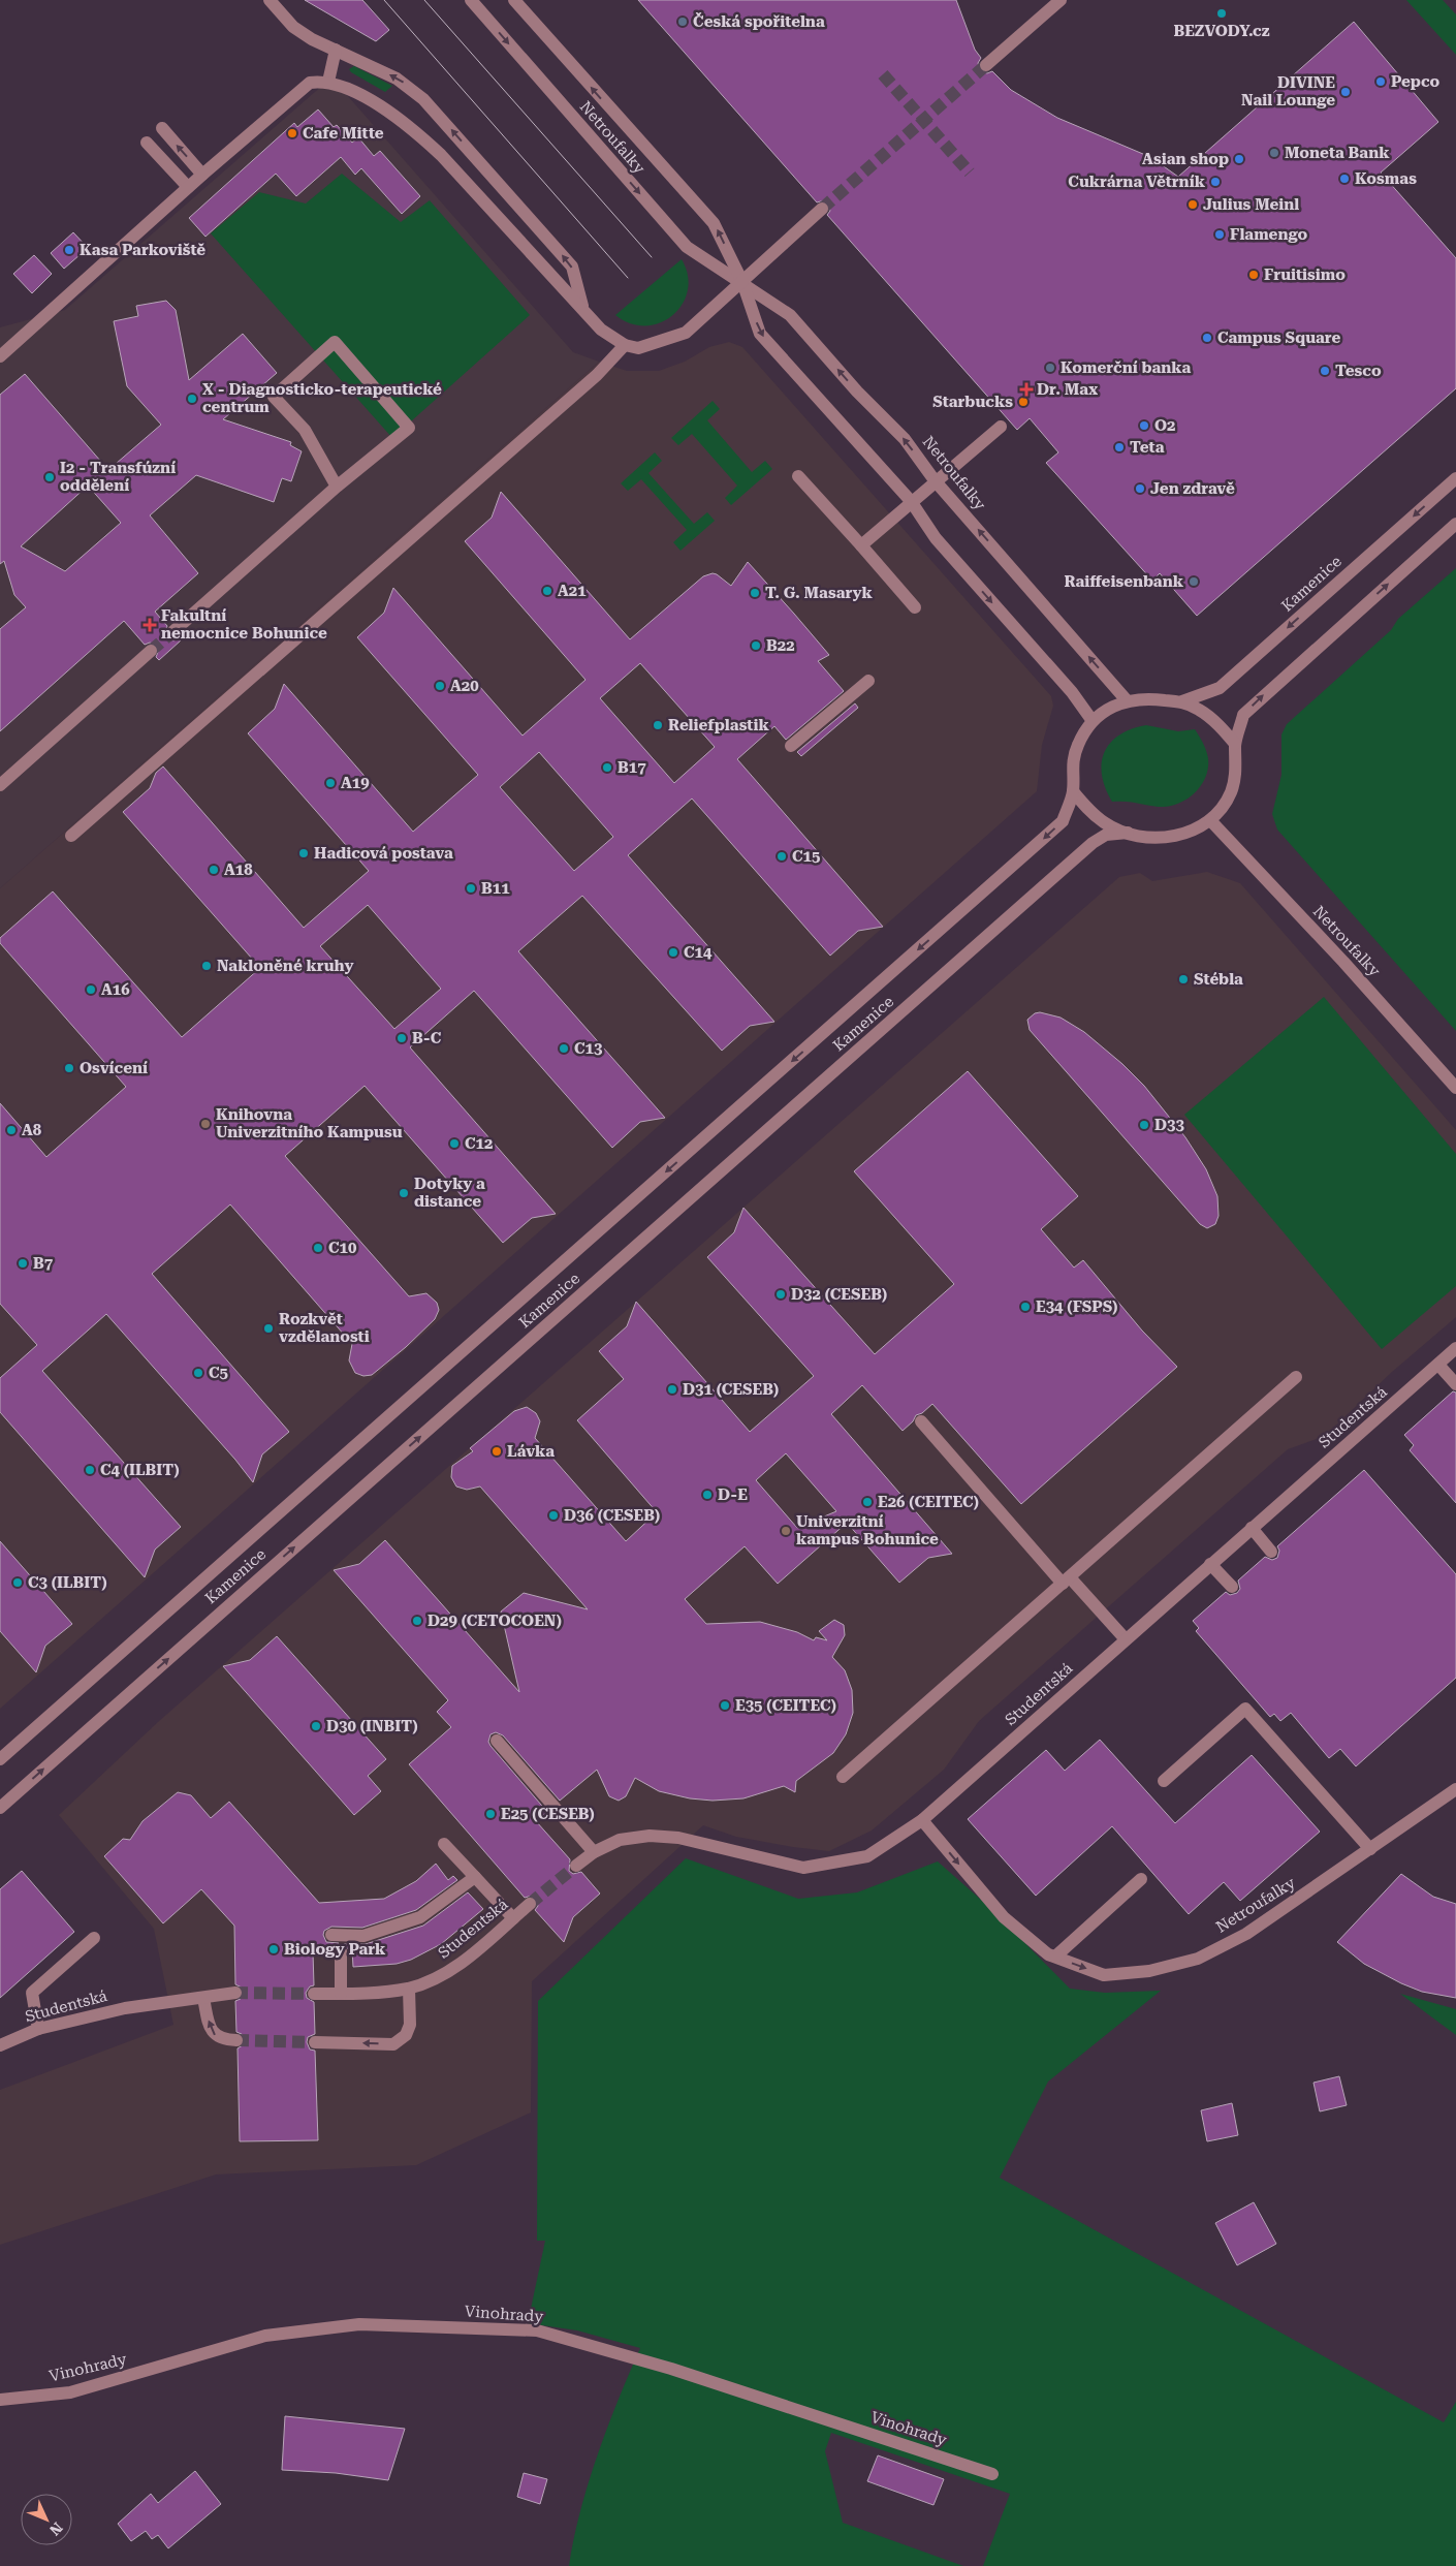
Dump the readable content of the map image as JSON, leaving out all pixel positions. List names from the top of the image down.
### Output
{
  "streets": {
    "street": [
      "Netroufalky",
      "Kamenice",
      "Studentská",
      "Vinohrady"
    ]
  },
  "crossings": [
    ["Netroufalky", "Kamenice"],
    ["Netroufalky", "Studentská"]
  ],
  "places": {
    "other": [
      "BEZVODY.cz",
      "Česká spořitelna",
      "Pepco",
      "DIVINE Nail Lounge",
      "Cafe Mitte",
      "Moneta Bank",
      "Asian shop",
      "Kosmas",
      "Cukrárna Větrník",
      "Julius Meinl",
      "Flamengo",
      "Kasa Parkoviště",
      "Fruitisimo",
      "Campus Square",
      "Komerční banka",
      "Tesco",
      "X - Diagnosticko-terapeutické centrum",
      "Starbucks",
      "O2",
      "Teta",
      "I2 - Transfúzní oddělení",
      "Jen zdravě",
      "Raiffeisenbank",
      "A21",
      "T. G. Masaryk",
      "B22",
      "A20",
      "Reliefplastik",
      "B17",
      "A19",
      "Hadicová postava",
      "C15",
      "A18",
      "B11",
      "C14",
      "Nakloněné kruhy",
      "Stébla",
      "A16",
      "B-C",
      "C13",
      "Osvícení",
      "Knihovna Univerzitního Kampusu",
      "D33",
      "A8",
      "C12",
      "Dotyky a distance",
      "C10",
      "B7",
      "D32 (CESEB)",
      "E34 (FSPS)",
      "Rozkvět vzdělanosti",
      "C5",
      "D31 (CESEB)",
      "Lávka",
      "C4 (ILBIT)",
      "D-E",
      "E26 (CEITEC)",
      "D36 (CESEB)",
      "Univerzitní kampus Bohunice",
      "C3 (ILBIT)",
      "D29 (CETOCOEN)",
      "E35 (CEITEC)",
      "D30 (INBIT)",
      "E25 (CESEB)",
      "Biology Park"
    ],
    "health": ["Dr. Max", "Fakultní nemocnice Bohunice"]
  },
  "north": "bottom right"
}
